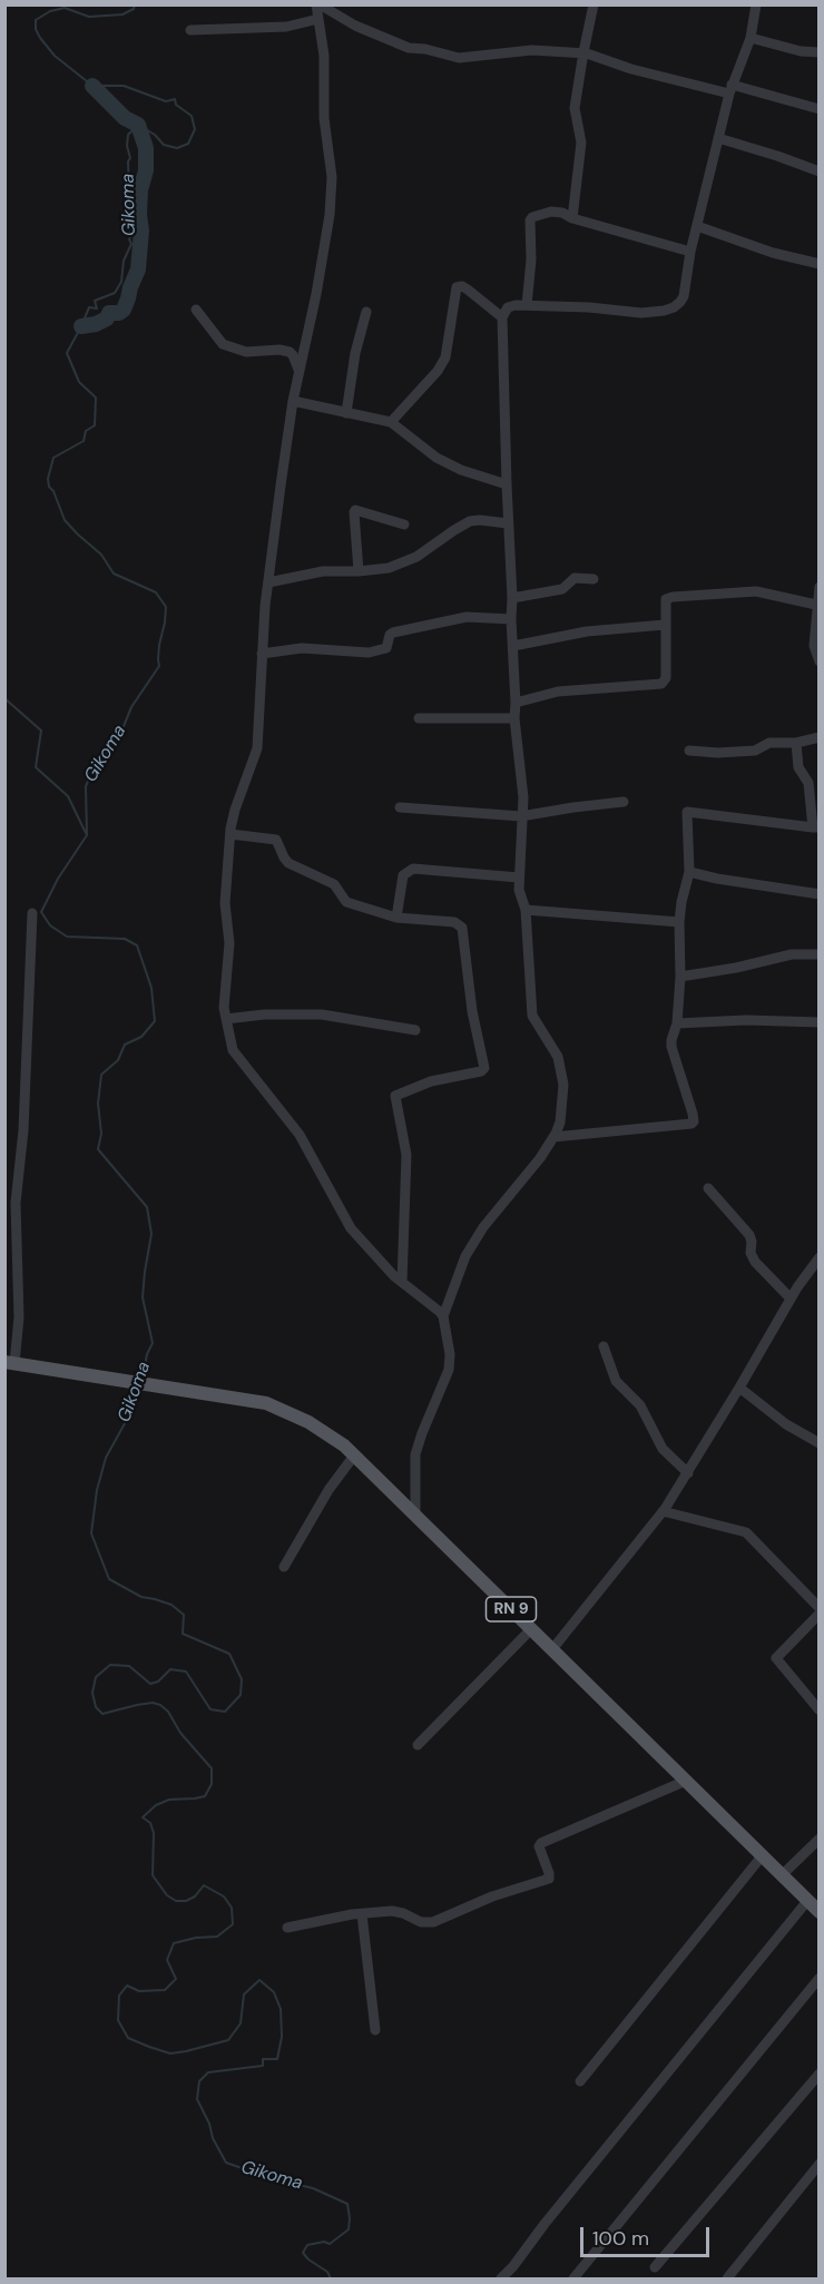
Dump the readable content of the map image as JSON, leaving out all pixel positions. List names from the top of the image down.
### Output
{
  "streets": {
    "main road": ["RN 9"]
  },
  "water": ["Gikoma"],
  "scale_bar": "100 m"
}
